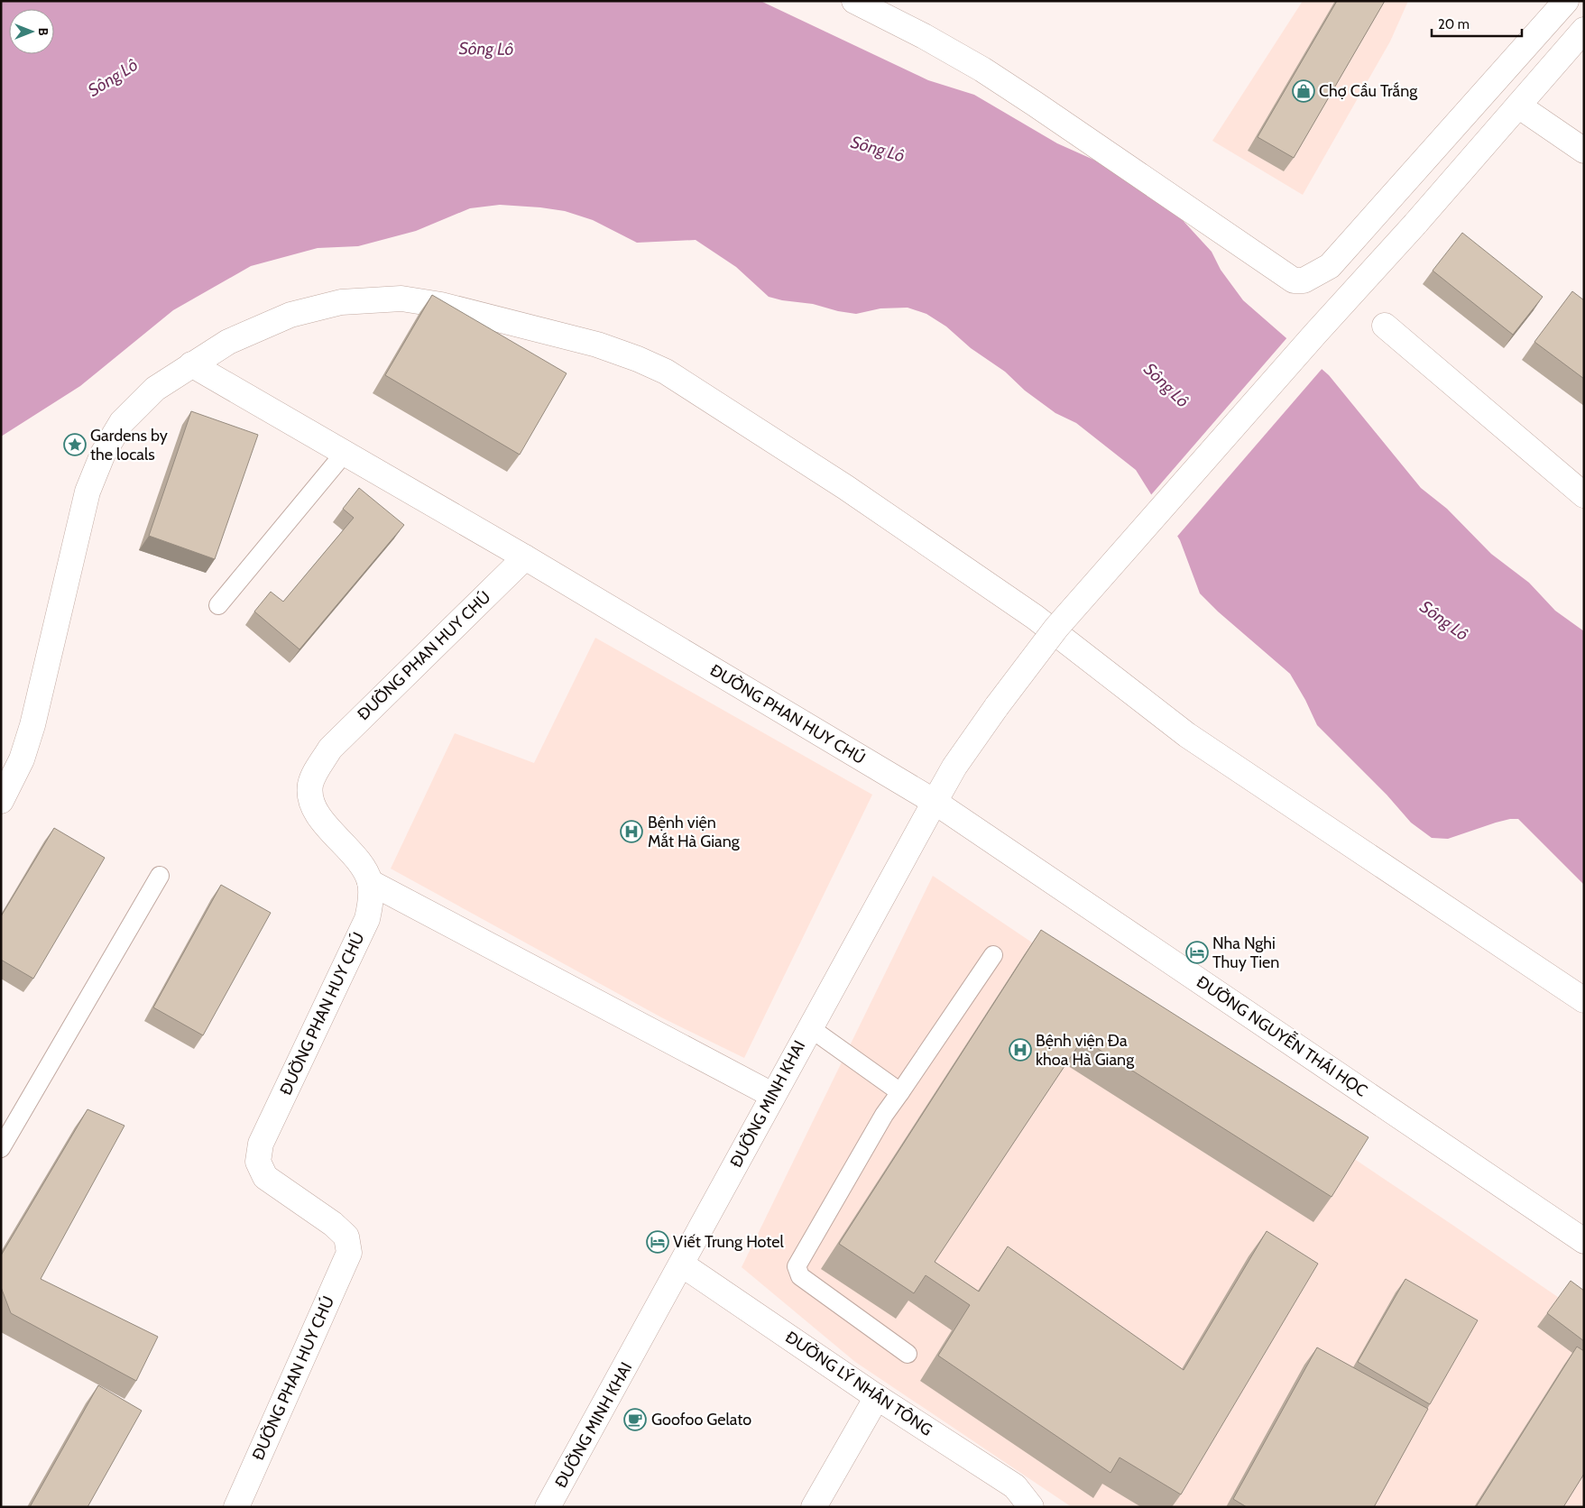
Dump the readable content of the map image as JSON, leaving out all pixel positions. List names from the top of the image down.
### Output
{
  "streets": {
    "street": [
      "ĐƯỜNG PHAN HUY CHÚ",
      "ĐƯỜNG NGUYỄN THÁI HỌC",
      "ĐƯỜNG MINH KHAI",
      "ĐƯỜNG LÝ NHÂN TÔNG"
    ]
  },
  "crossings": [
    ["ĐƯỜNG PHAN HUY CHÚ", "ĐƯỜNG NGUYỄN THÁI HỌC"],
    ["ĐƯỜNG PHAN HUY CHÚ", "ĐƯỜNG MINH KHAI"],
    ["ĐƯỜNG NGUYỄN THÁI HỌC", "ĐƯỜNG MINH KHAI"],
    ["ĐƯỜNG MINH KHAI", "ĐƯỜNG LÝ NHÂN TÔNG"]
  ],
  "water": ["Sông Lô"],
  "places": {
    "shop": ["Chợ Cầu Trắng"],
    "place": ["Gardens by the locals"],
    "hospital": ["Bệnh viện Mắt Hà Giang", "Bệnh viện Đa khoa Hà Giang"],
    "hotel": ["Nha Nghi Thuy Tien", "Viết Trung Hotel"],
    "cafe": ["Goofoo Gelato"]
  },
  "scale_bar": "20 m",
  "north": "right"
}
